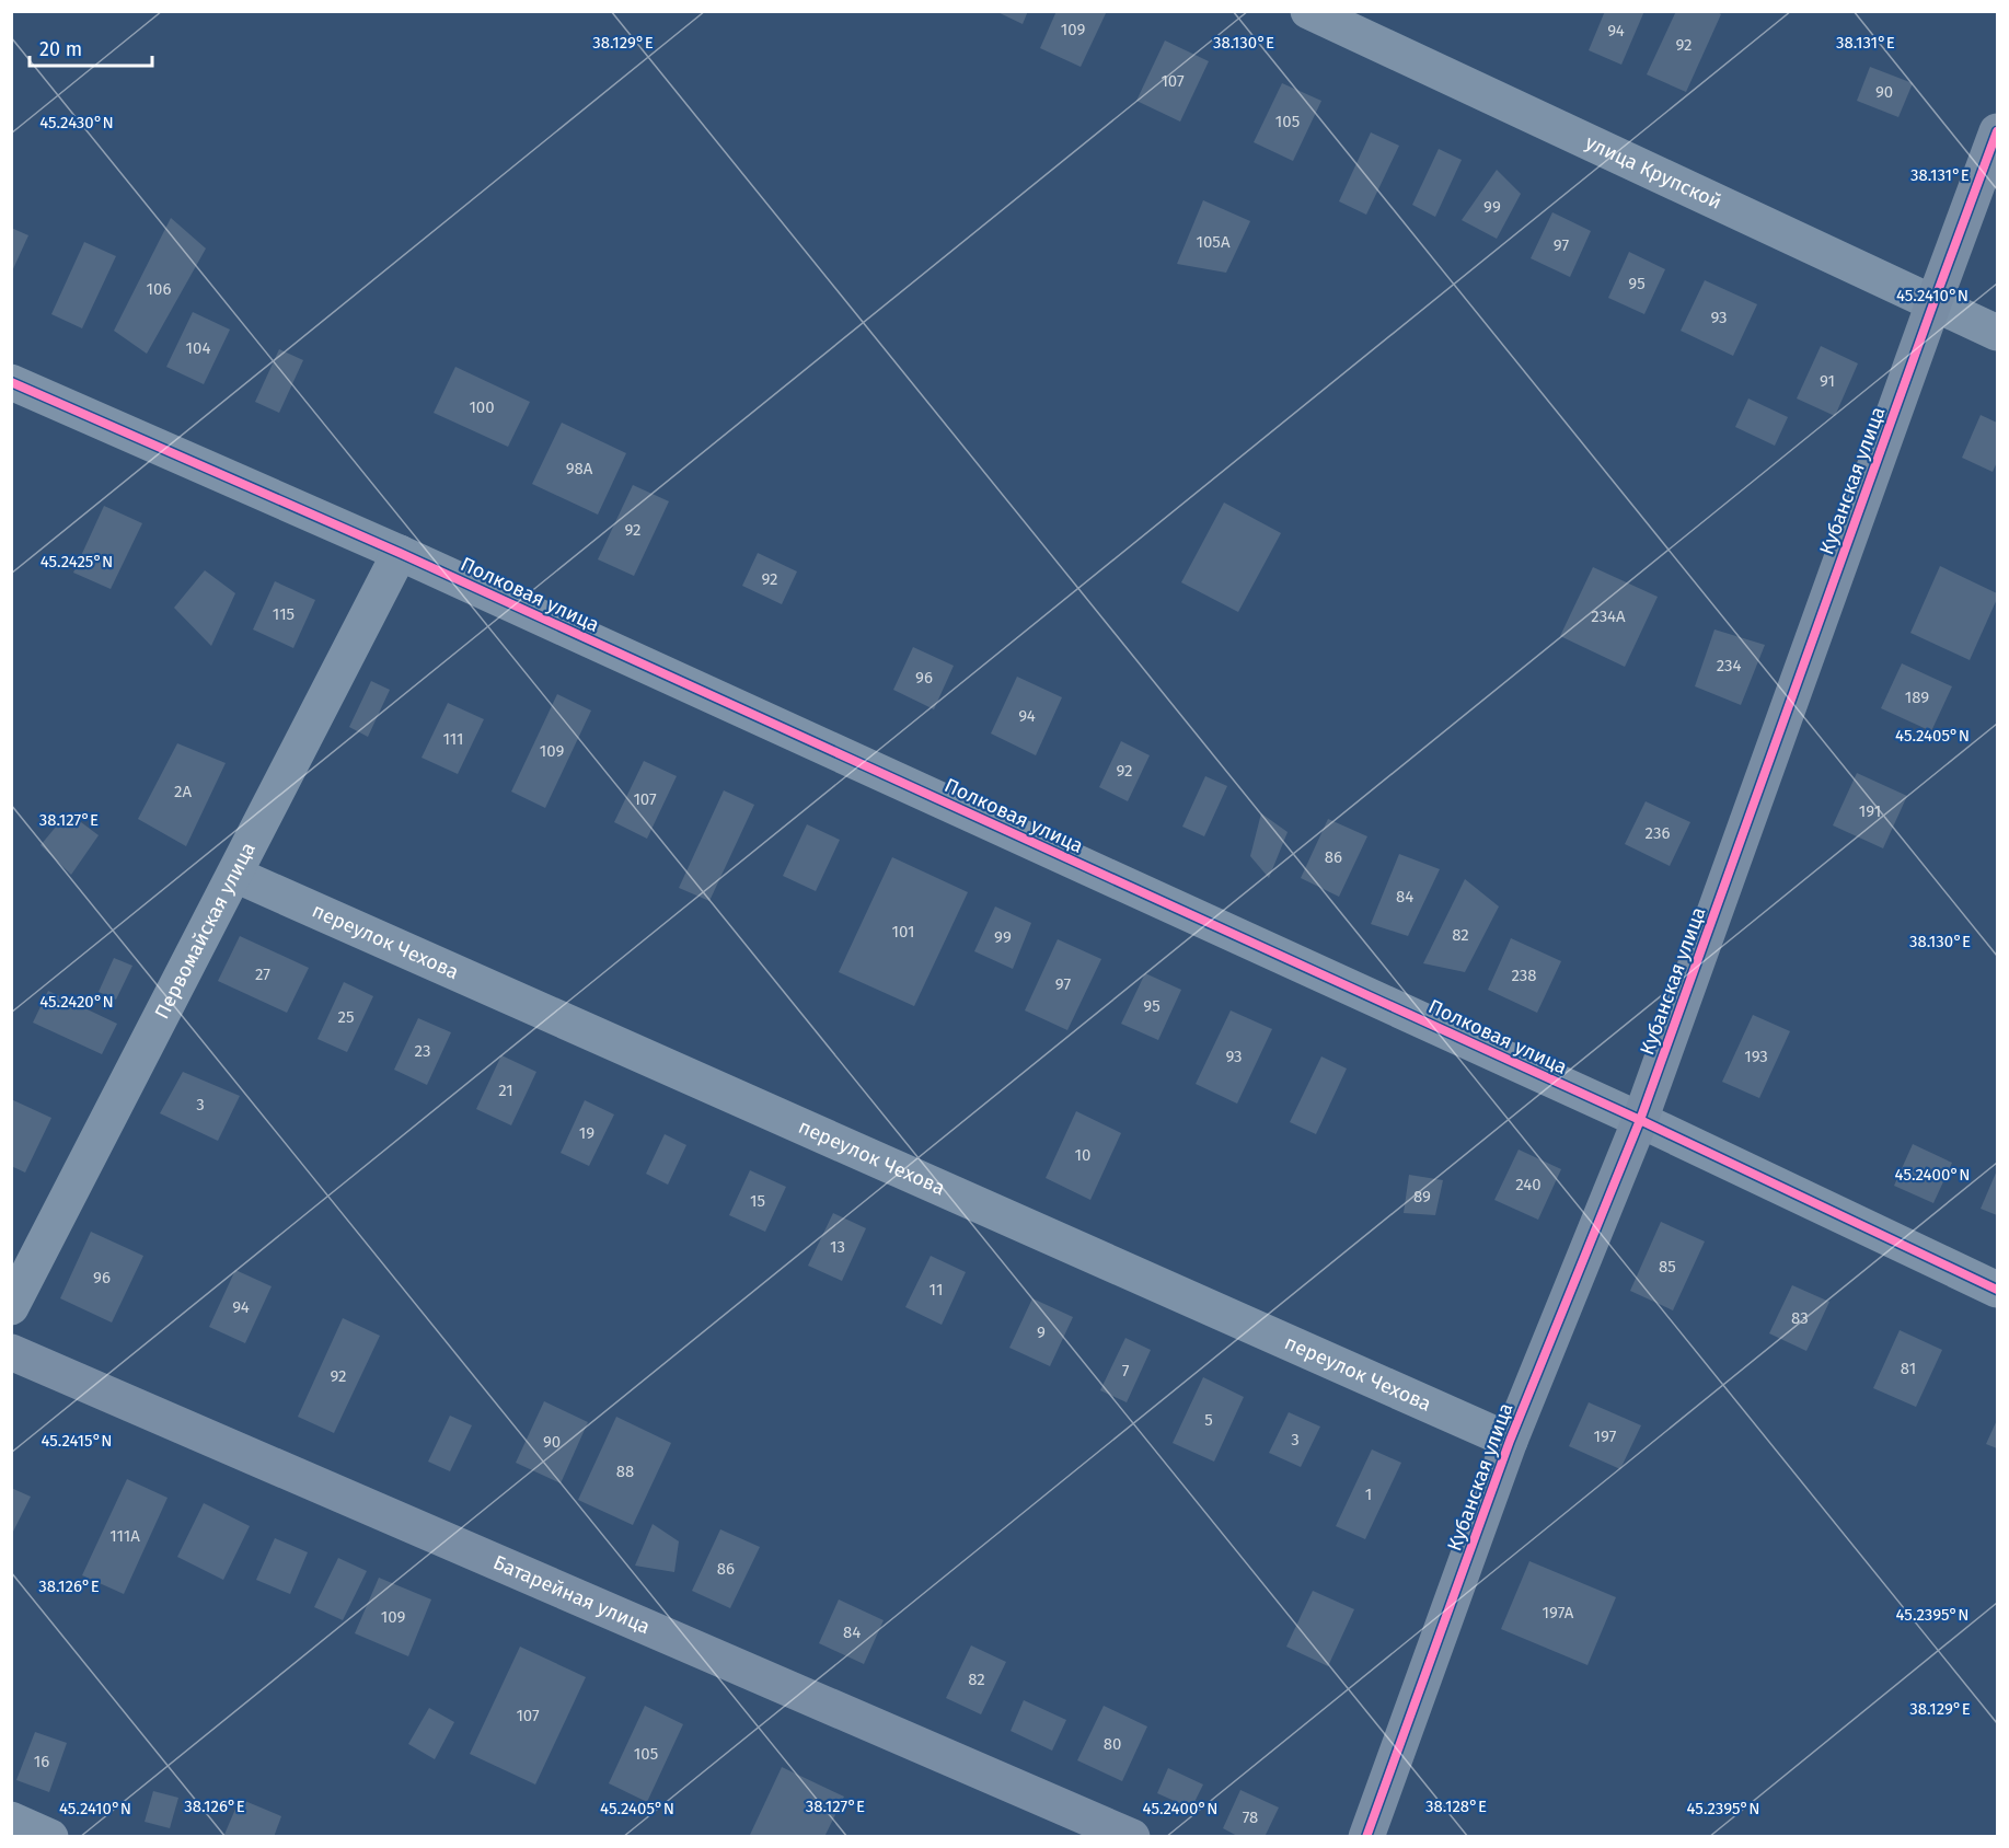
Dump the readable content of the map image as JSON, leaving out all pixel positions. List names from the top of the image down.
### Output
{
  "streets": {
    "street": [
      "улица Крупской",
      "Кубанская улица",
      "Полковая улица",
      "Первомайская улица",
      "переулок Чехова",
      "Батарейная улица"
    ]
  },
  "crossings": [
    ["улица Крупской", "Кубанская улица"],
    ["Кубанская улица", "Полковая улица"],
    ["Кубанская улица", "переулок Чехова"],
    ["Полковая улица", "Первомайская улица"],
    ["Первомайская улица", "переулок Чехова"]
  ],
  "house_numbers": [
    "109",
    "94",
    "92",
    "107",
    "90",
    "105",
    "99",
    "105А",
    "97",
    "95",
    "106",
    "93",
    "104",
    "91",
    "100",
    "98А",
    "92",
    "92",
    "115",
    "234А",
    "234",
    "96",
    "189",
    "94",
    "111",
    "109",
    "92",
    "2А",
    "107",
    "191",
    "236",
    "86",
    "84",
    "101",
    "82",
    "99",
    "27",
    "238",
    "97",
    "95",
    "25",
    "23",
    "93",
    "193",
    "21",
    "3",
    "19",
    "10",
    "240",
    "89",
    "15",
    "13",
    "85",
    "96",
    "11",
    "94",
    "83",
    "9",
    "81",
    "7",
    "92",
    "5",
    "197",
    "3",
    "90",
    "88",
    "1",
    "111А",
    "86",
    "197А",
    "109",
    "84",
    "82",
    "107",
    "80",
    "105",
    "16",
    "78"
  ],
  "scale_bar": "20 m",
  "coordinates": [
    "38.131°E",
    "38.129°E",
    "38.130°E",
    "45.2430°N",
    "45.2410°N",
    "45.2425°N",
    "45.2405°N",
    "38.127°E",
    "45.2420°N",
    "45.2400°N",
    "45.2415°N",
    "38.126°E",
    "45.2395°N",
    "38.128°E"
  ]
}
